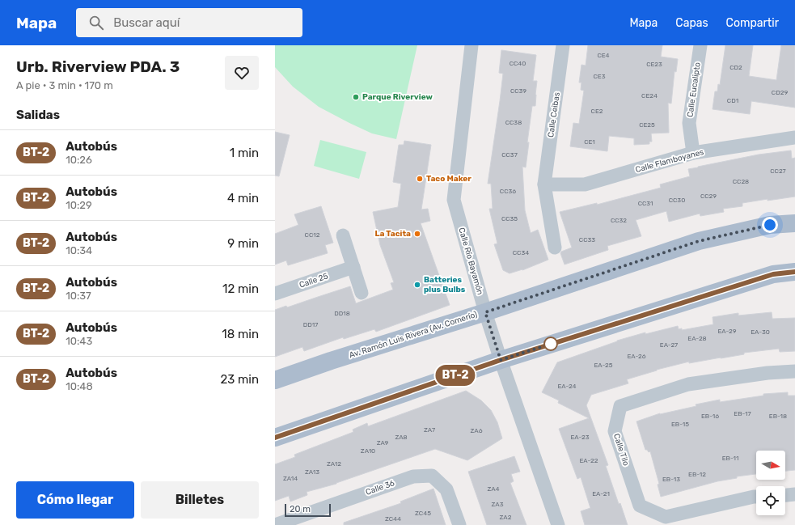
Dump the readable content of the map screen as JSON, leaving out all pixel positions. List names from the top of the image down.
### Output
{
  "streets": {
    "main road": ["Av. Ramón Luis Rivera (Av. Comerío)"],
    "street": [
      "Calle Eucalipto",
      "Calle Ceibas",
      "Calle Flamboyanes",
      "Calle Río Bayamón",
      "Calle 25",
      "Calle Tilo",
      "Calle 36"
    ]
  },
  "crossings": [
    ["Calle Eucalipto", "Calle Flamboyanes"],
    ["Calle Ceibas", "Calle Flamboyanes"],
    ["Calle Río Bayamón", "Av. Ramón Luis Rivera (Av. Comerío)"]
  ],
  "places": [
    "Parque Riverview",
    "Taco Maker",
    "La Tacita",
    "Batteries plus Bulbs"
  ],
  "lines": ["bus line BT-2"],
  "house_numbers": [
    "CE4",
    "CC40",
    "CE23",
    "CD2",
    "CE3",
    "CC39",
    "CD29",
    "CE24",
    "CD1",
    "CE2",
    "CC38",
    "CE25",
    "CE1",
    "CC37",
    "CC27",
    "CC28",
    "CC36",
    "CC29",
    "CC30",
    "CC31",
    "CC35",
    "CC32",
    "CC12",
    "CC33",
    "CC34",
    "DD18",
    "DD17",
    "EA-29",
    "EA-30",
    "EA-28",
    "EA-27",
    "EA-26",
    "EA-25",
    "EA-24",
    "EB-17",
    "EB-16",
    "EB-18",
    "EB-15",
    "ZA7",
    "ZA6",
    "ZA8",
    "EA-23",
    "ZA9",
    "ZA10",
    "EB-11",
    "EA-22",
    "ZA12",
    "ZA13",
    "EB-12",
    "ZA14",
    "EB-13",
    "ZA4",
    "EA-21",
    "ZA3",
    "ZC45",
    "ZA2",
    "ZC44"
  ],
  "scale_bar": "20 m",
  "north": "right",
  "page": {
    "header": "Mapa",
    "search": "Buscar aquí",
    "nav": ["Mapa", "Capas", "Compartir"],
    "heading": [
      ["Urb. Riverview PDA. 3", "A pie · 3 min · 170 m"],
      "Salidas"
    ],
    "on_map": "BT-2",
    "list": [
      {
        "mark": "BT-2",
        "name": "Autobús",
        "note": "10:26",
        "value": "1 min"
      },
      {
        "mark": "BT-2",
        "name": "Autobús",
        "note": "10:29",
        "value": "4 min"
      },
      {
        "mark": "BT-2",
        "name": "Autobús",
        "note": "10:34",
        "value": "9 min"
      },
      {
        "mark": "BT-2",
        "name": "Autobús",
        "note": "10:37",
        "value": "12 min"
      },
      {
        "mark": "BT-2",
        "name": "Autobús",
        "note": "10:43",
        "value": "18 min"
      },
      {
        "mark": "BT-2",
        "name": "Autobús",
        "note": "10:48",
        "value": "23 min"
      }
    ],
    "buttons": ["Cómo llegar", "Billetes"],
    "scale": "20 m"
  }
}
